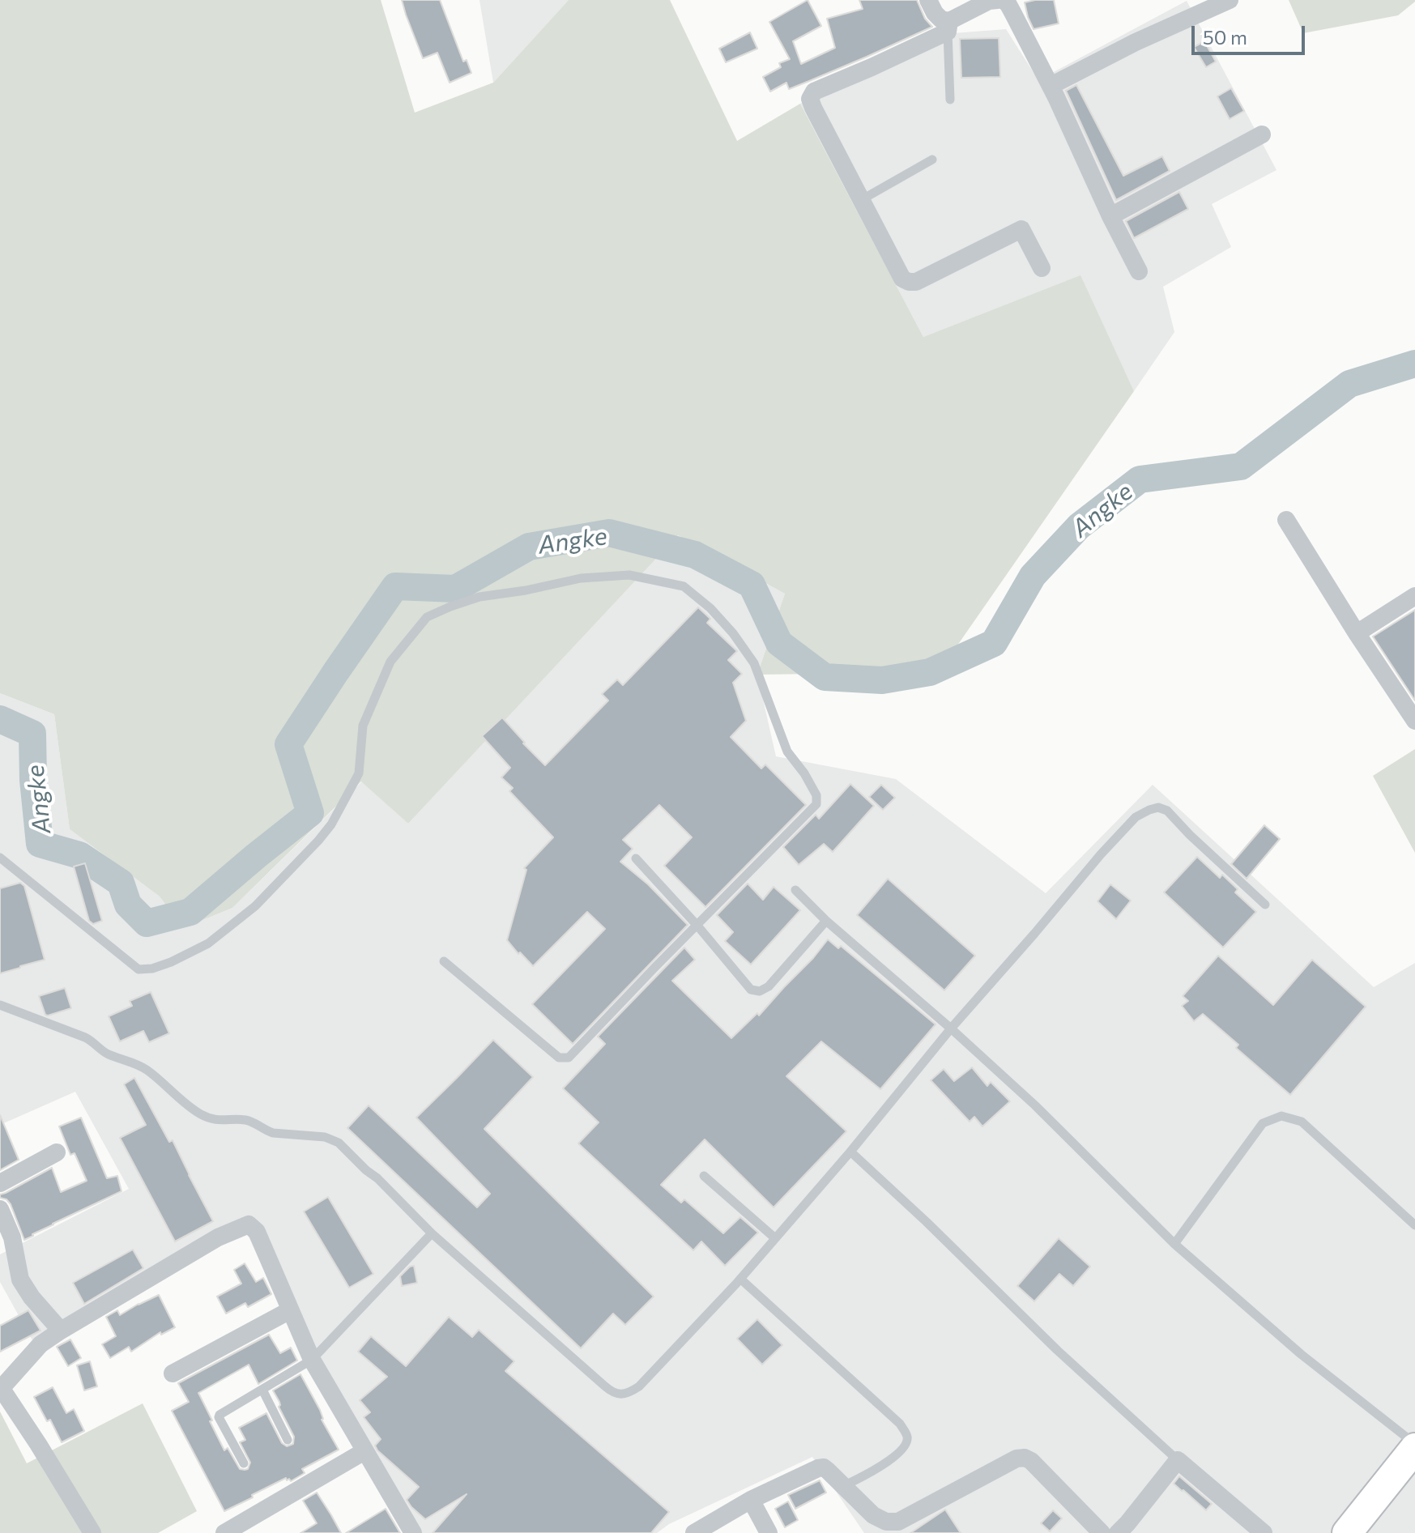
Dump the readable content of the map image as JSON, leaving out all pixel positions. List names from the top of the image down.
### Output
{
  "water": ["Angke"],
  "scale_bar": "50 m"
}
